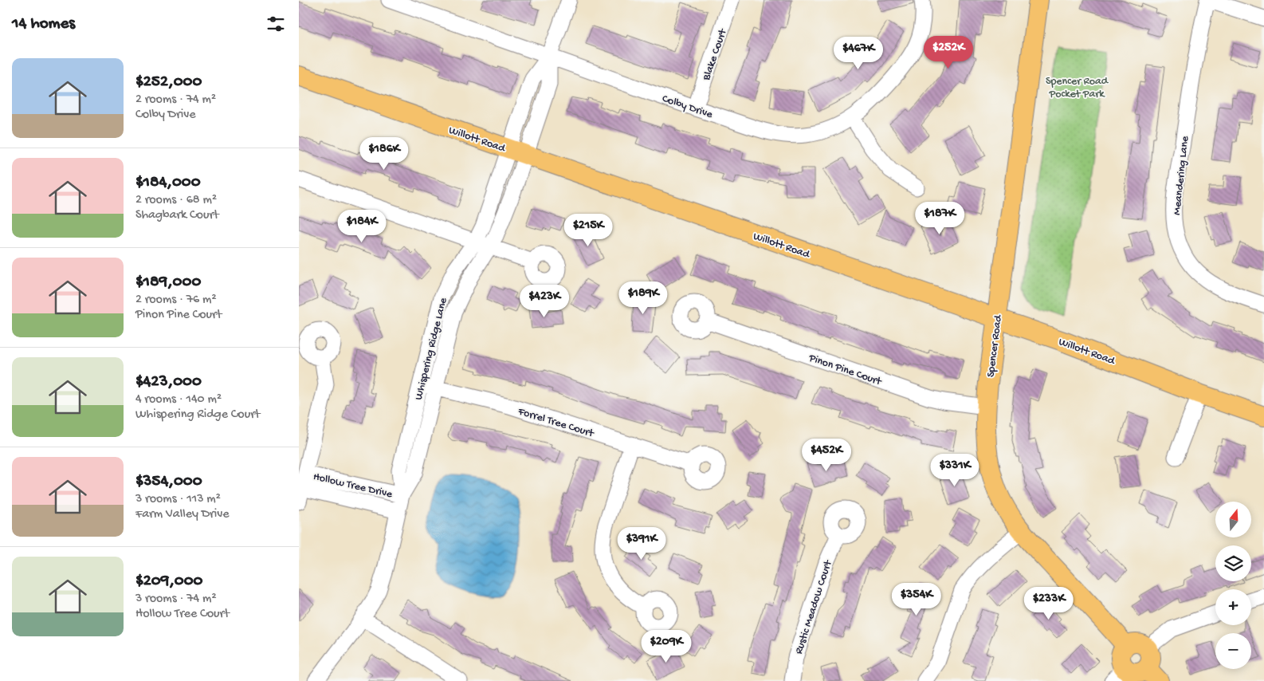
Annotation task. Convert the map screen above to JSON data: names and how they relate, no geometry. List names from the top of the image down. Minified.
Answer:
{"streets":{"main road":["Willott Road","Spencer Road"],"street":["Blake Court","Colby Drive","Meandering Lane","Whispering Ridge Lane","Pinon Pine Court","Forrel Tree Court","Hollow Tree Drive","Rustic Meadow Court"]},"crossings":[["Blake Court","Colby Drive"],["Colby Drive","Whispering Ridge Lane"],["Willott Road","Spencer Road"],["Willott Road","Whispering Ridge Lane"],["Spencer Road","Pinon Pine Court"],["Whispering Ridge Lane","Forrel Tree Court"],["Whispering Ridge Lane","Hollow Tree Drive"]],"parks":["Spencer Road Pocket Park"],"north":"top","page":{"heading":"14 homes","price":["$252K","$467K","$186K","$187K","$184K","$215K","$189K","$423K","$452K","$331K","$391K","$354K","$233K","$209K"],"list":[{"name":"$252,000","note":"2 rooms · 74 m² · Colby Drive"},{"name":"$184,000","note":"2 rooms · 68 m² · Shagbark Court"},{"name":"$189,000","note":"2 rooms · 76 m² · Pinon Pine Court"},{"name":"$423,000","note":"4 rooms · 140 m² · Whispering Ridge Court"},{"name":"$354,000","note":"3 rooms · 113 m² · Farm Valley Drive"},{"name":"$209,000","note":"3 rooms · 74 m² · Hollow Tree Court"}],"map_buttons":["+","−"]}}
